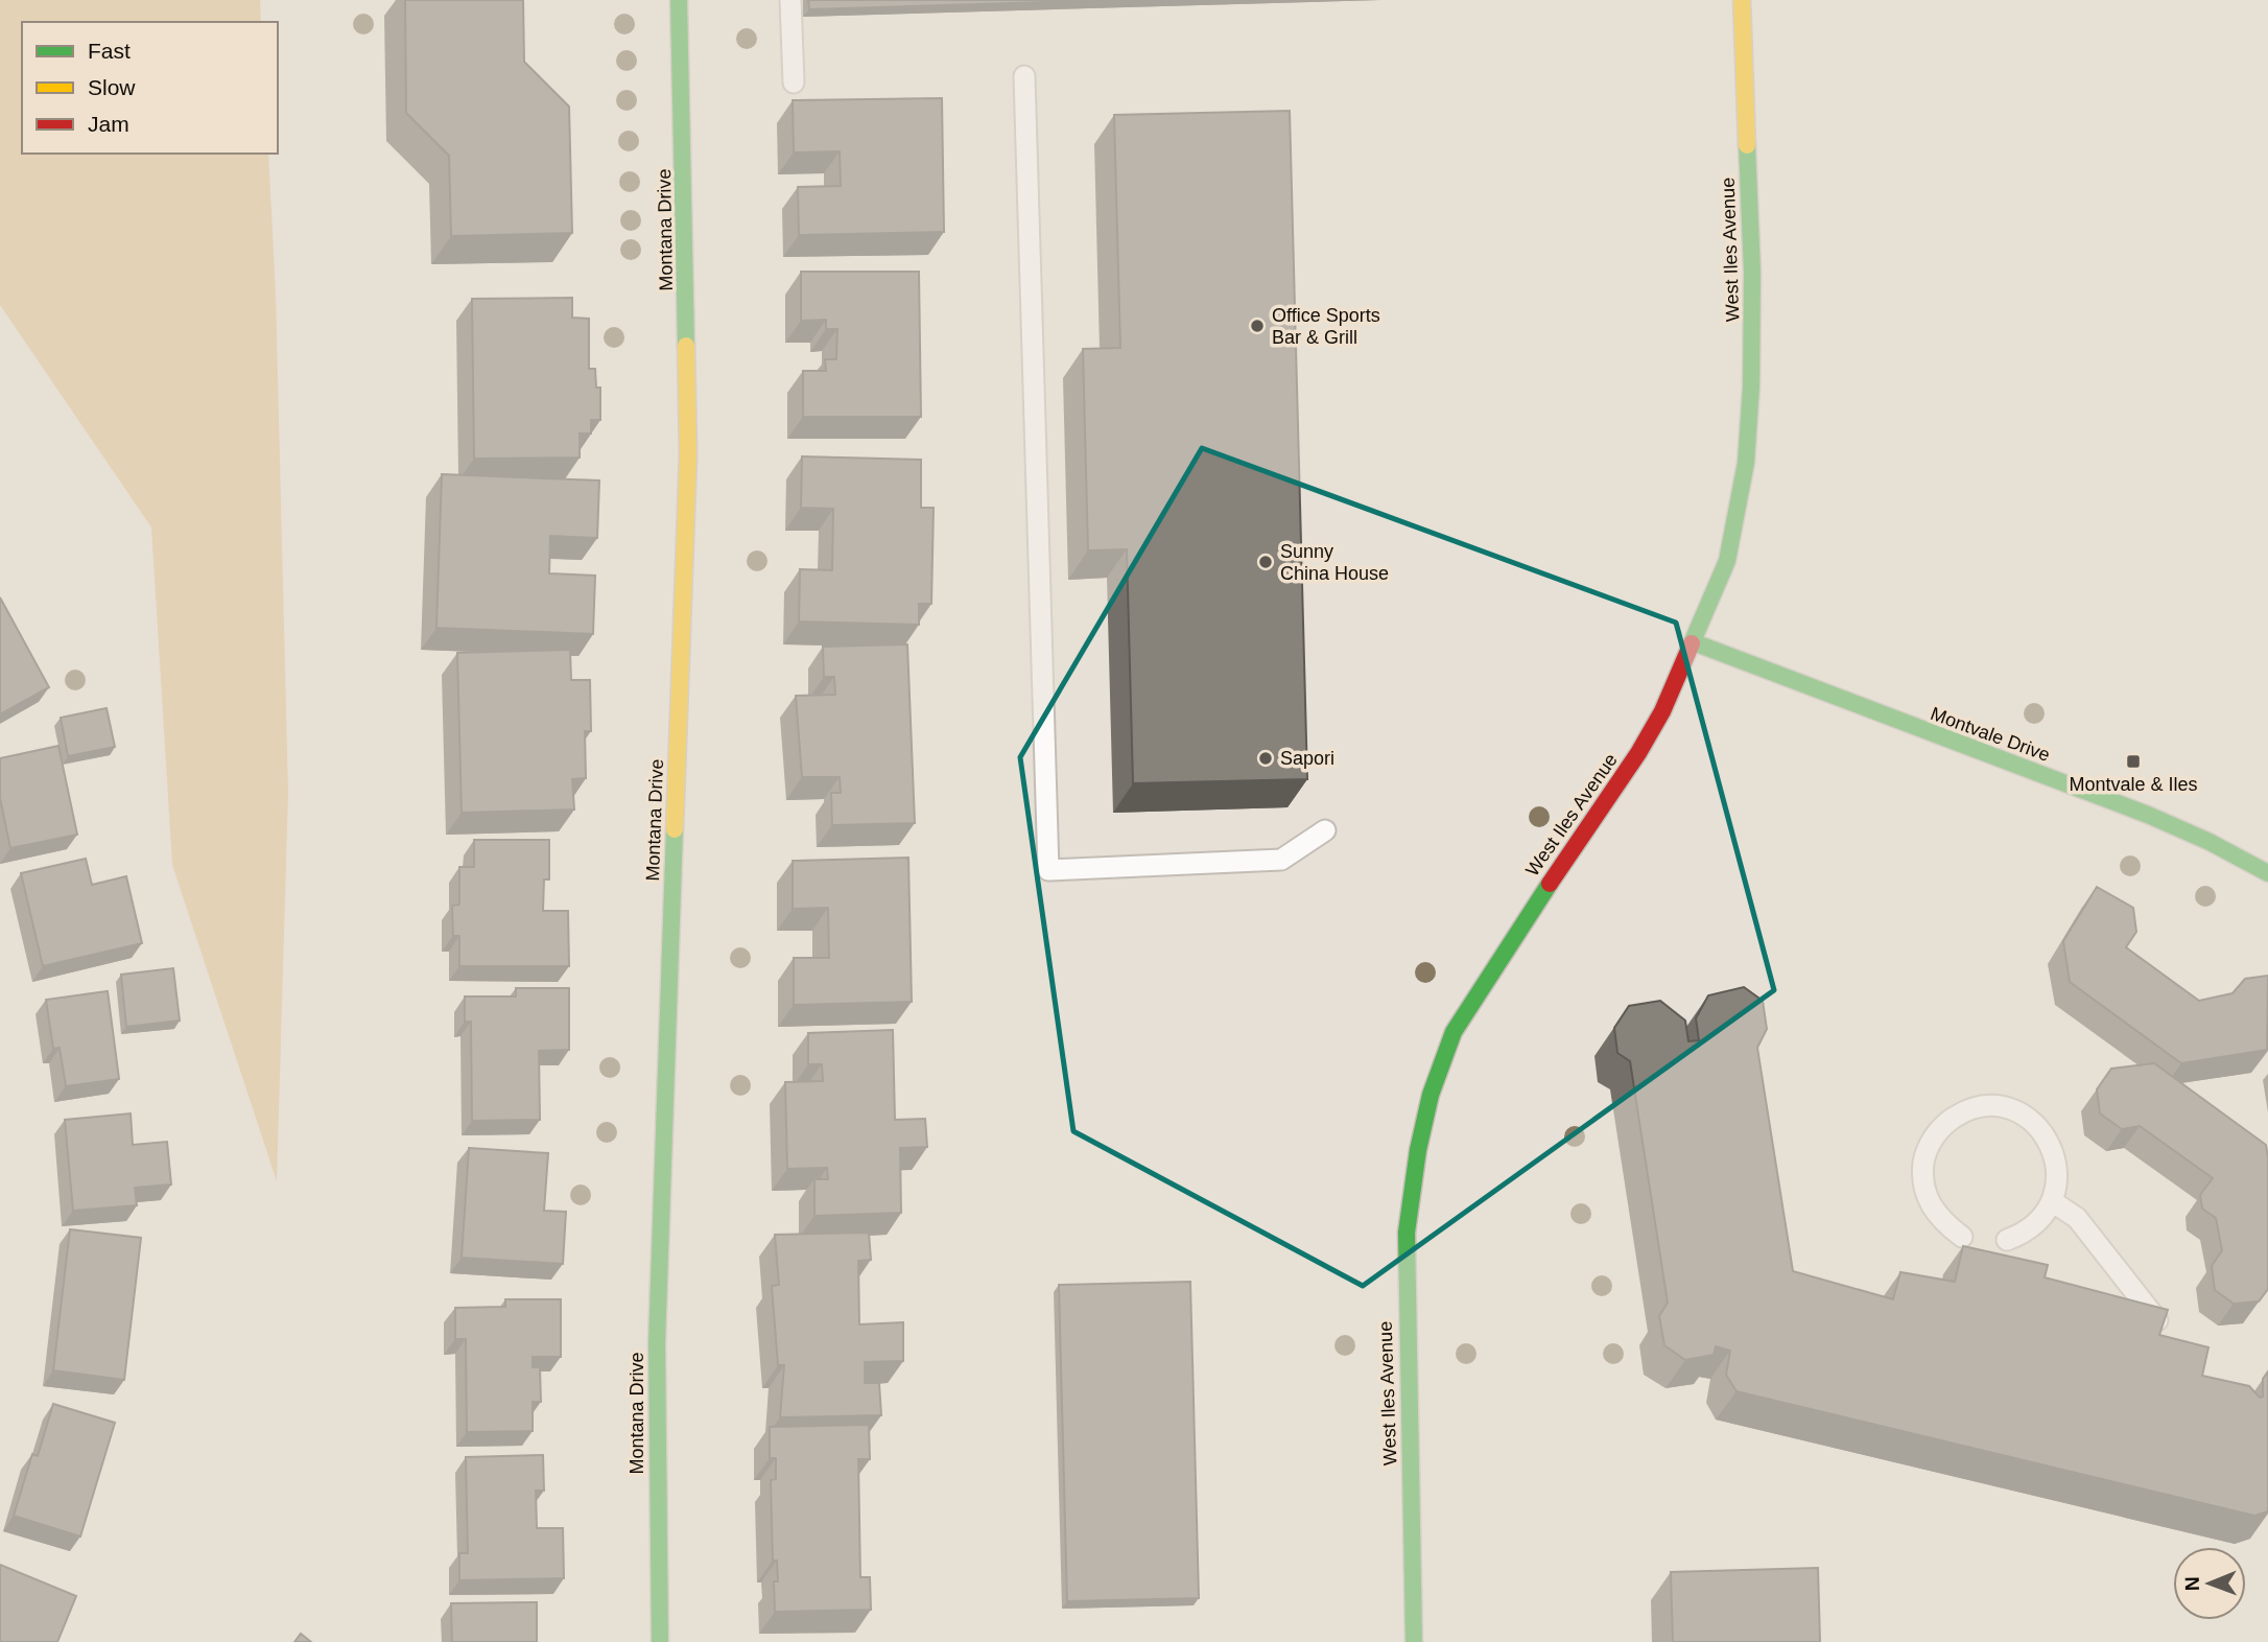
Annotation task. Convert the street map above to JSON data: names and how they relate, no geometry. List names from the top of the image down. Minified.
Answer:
{"streets":{"street":["Montana Drive","West Iles Avenue","Montvale Drive"]},"crossings":[["West Iles Avenue","Montvale Drive"]],"places":{"other":["Office Sports Bar & Grill","Sunny China House","Sapori"],"transit":["Montvale & Iles"]},"legend":["Fast","Slow","Jam"],"north":"left"}
